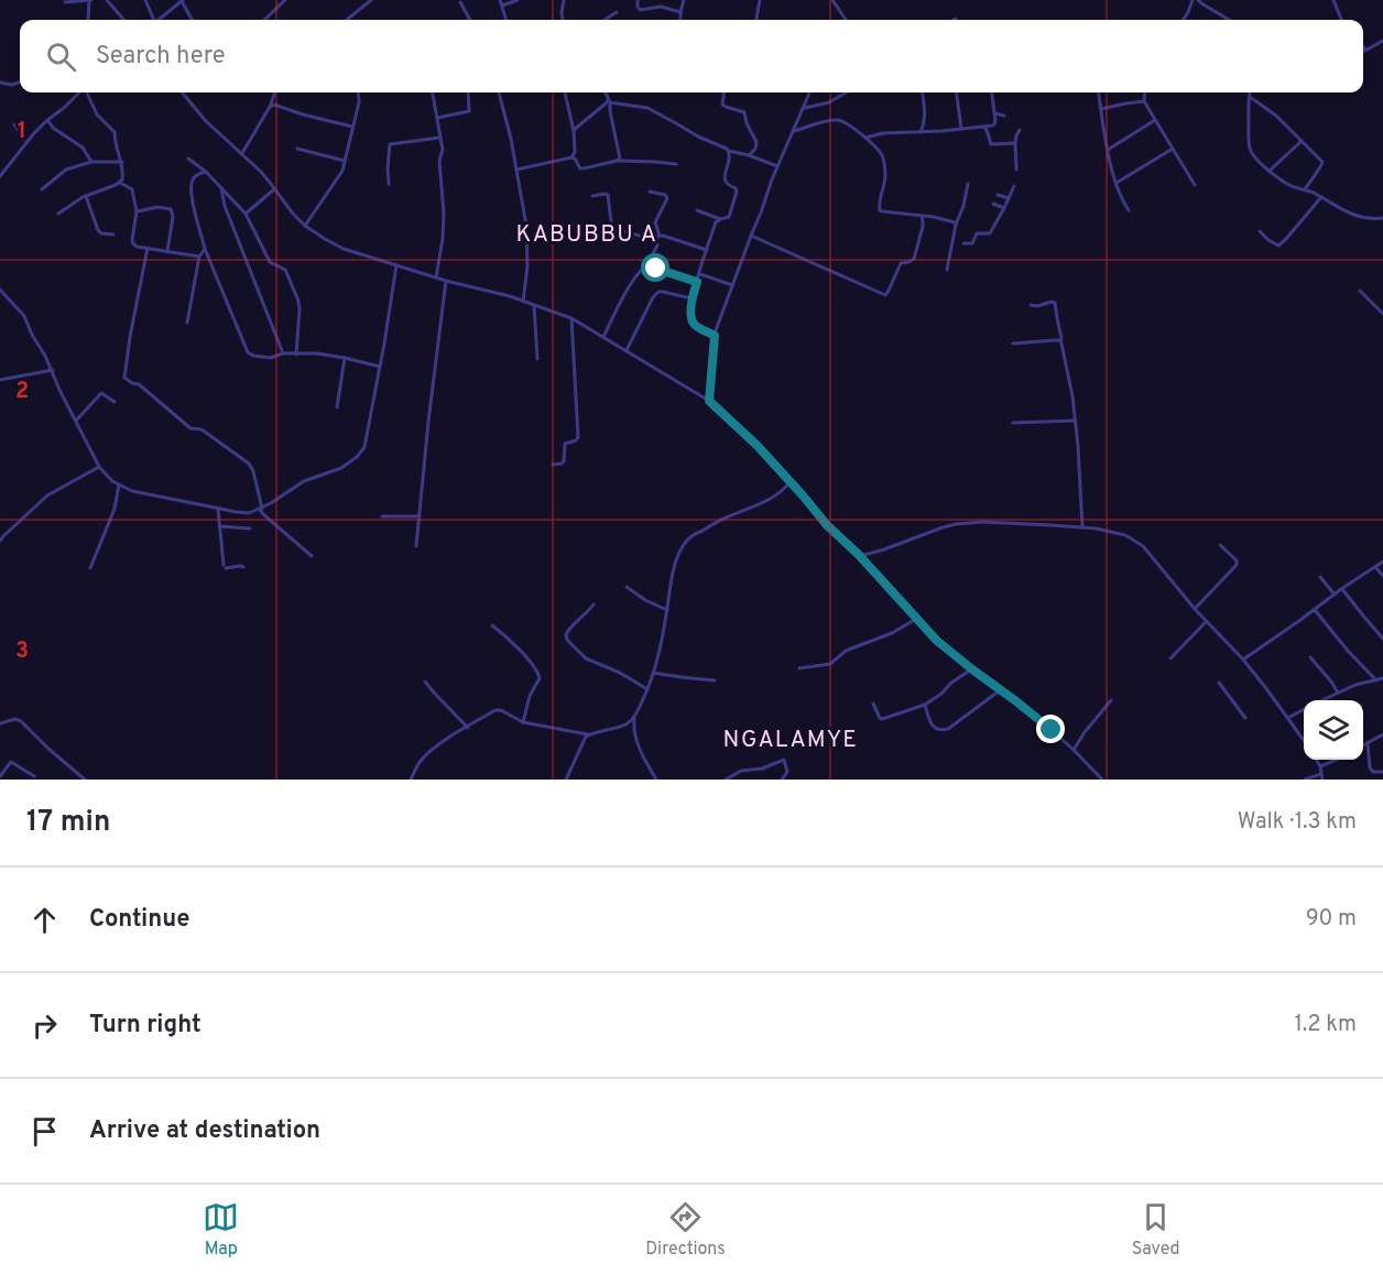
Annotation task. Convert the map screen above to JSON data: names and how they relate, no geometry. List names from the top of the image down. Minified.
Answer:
{"districts":["KABUBBU A","NGALAMYE"],"page":{"search":"Search here","heading":["17 min","Walk · 1.3 km"],"list":[["Continue","90 m"],["Turn right","1.2 km"],"Arrive at destination"],"nav":["Map","Directions","Saved"]},"grid":{"rows":["1","2","3"]}}
